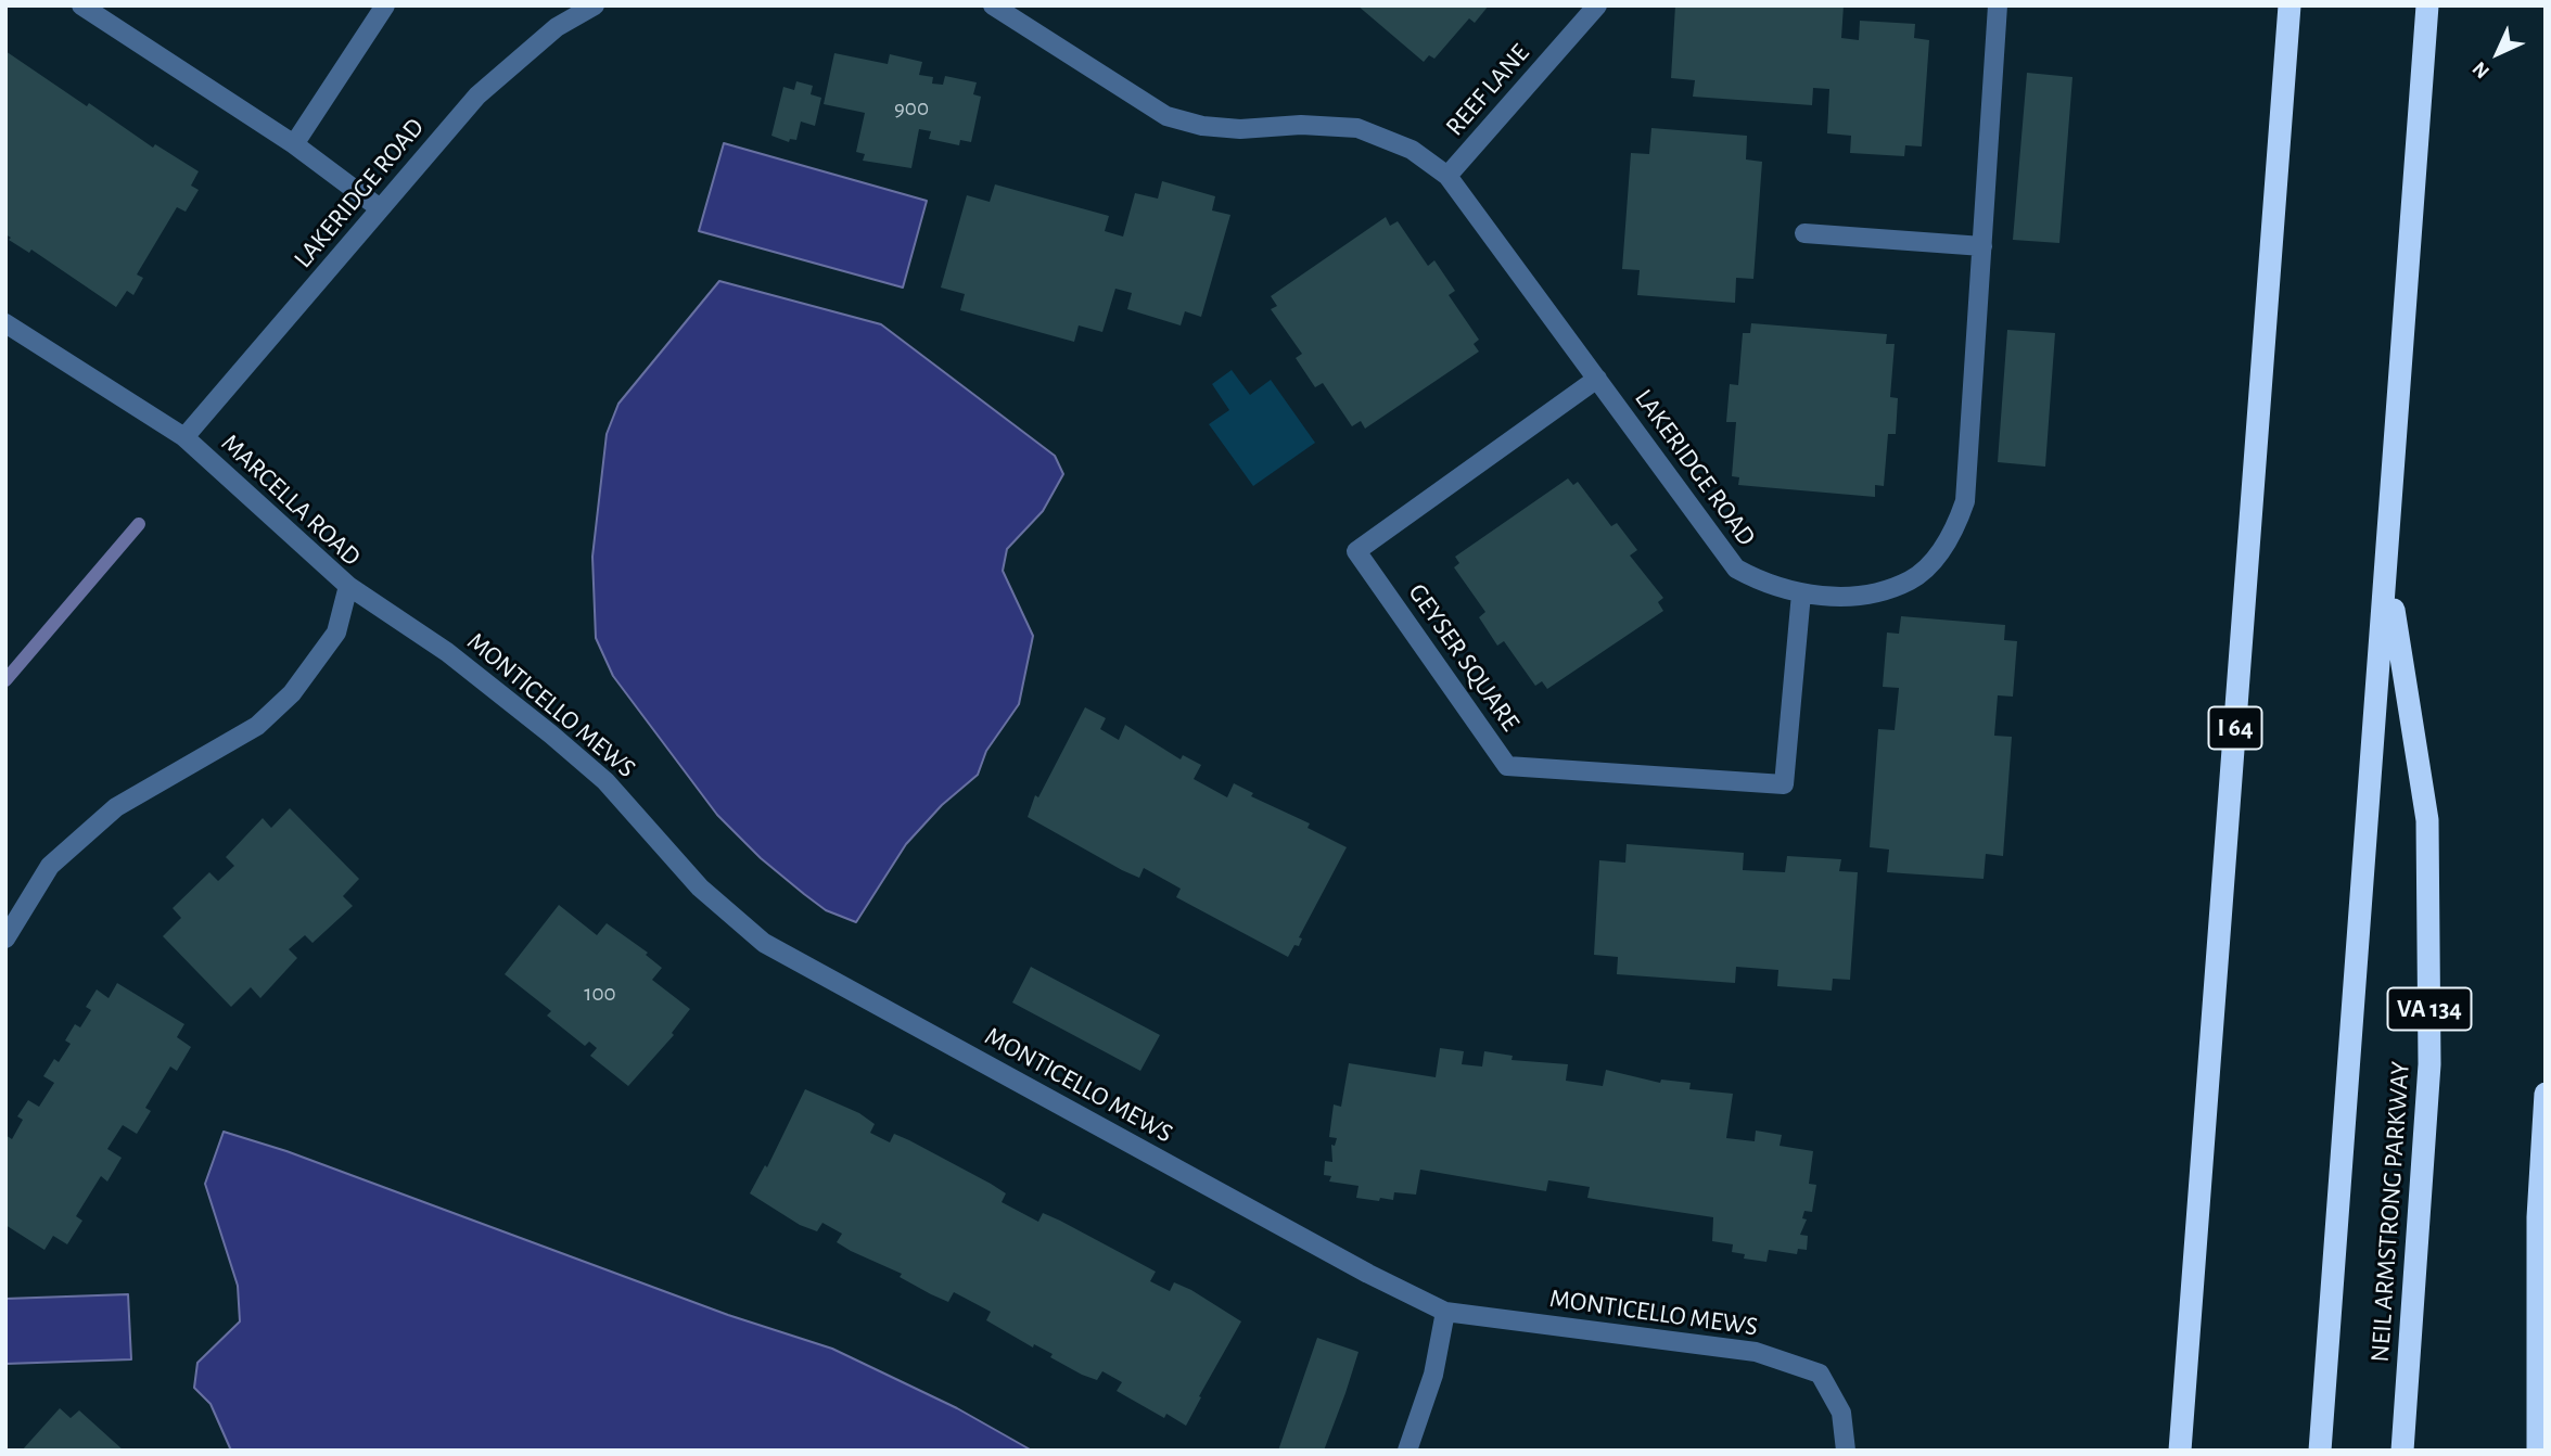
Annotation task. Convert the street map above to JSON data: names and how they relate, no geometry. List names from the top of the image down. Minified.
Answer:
{"streets":{"highway":["I 64","VA 134","NEIL ARMSTRONG PARKWAY"],"street":["REEF LANE","LAKERIDGE ROAD","MARCELLA ROAD","GEYSER SQUARE","MONTICELLO MEWS"]},"crossings":[["REEF LANE","LAKERIDGE ROAD"],["LAKERIDGE ROAD","MARCELLA ROAD"],["LAKERIDGE ROAD","GEYSER SQUARE"],["MARCELLA ROAD","MONTICELLO MEWS"]],"house_numbers":["900","100"],"north":"bottom left"}
